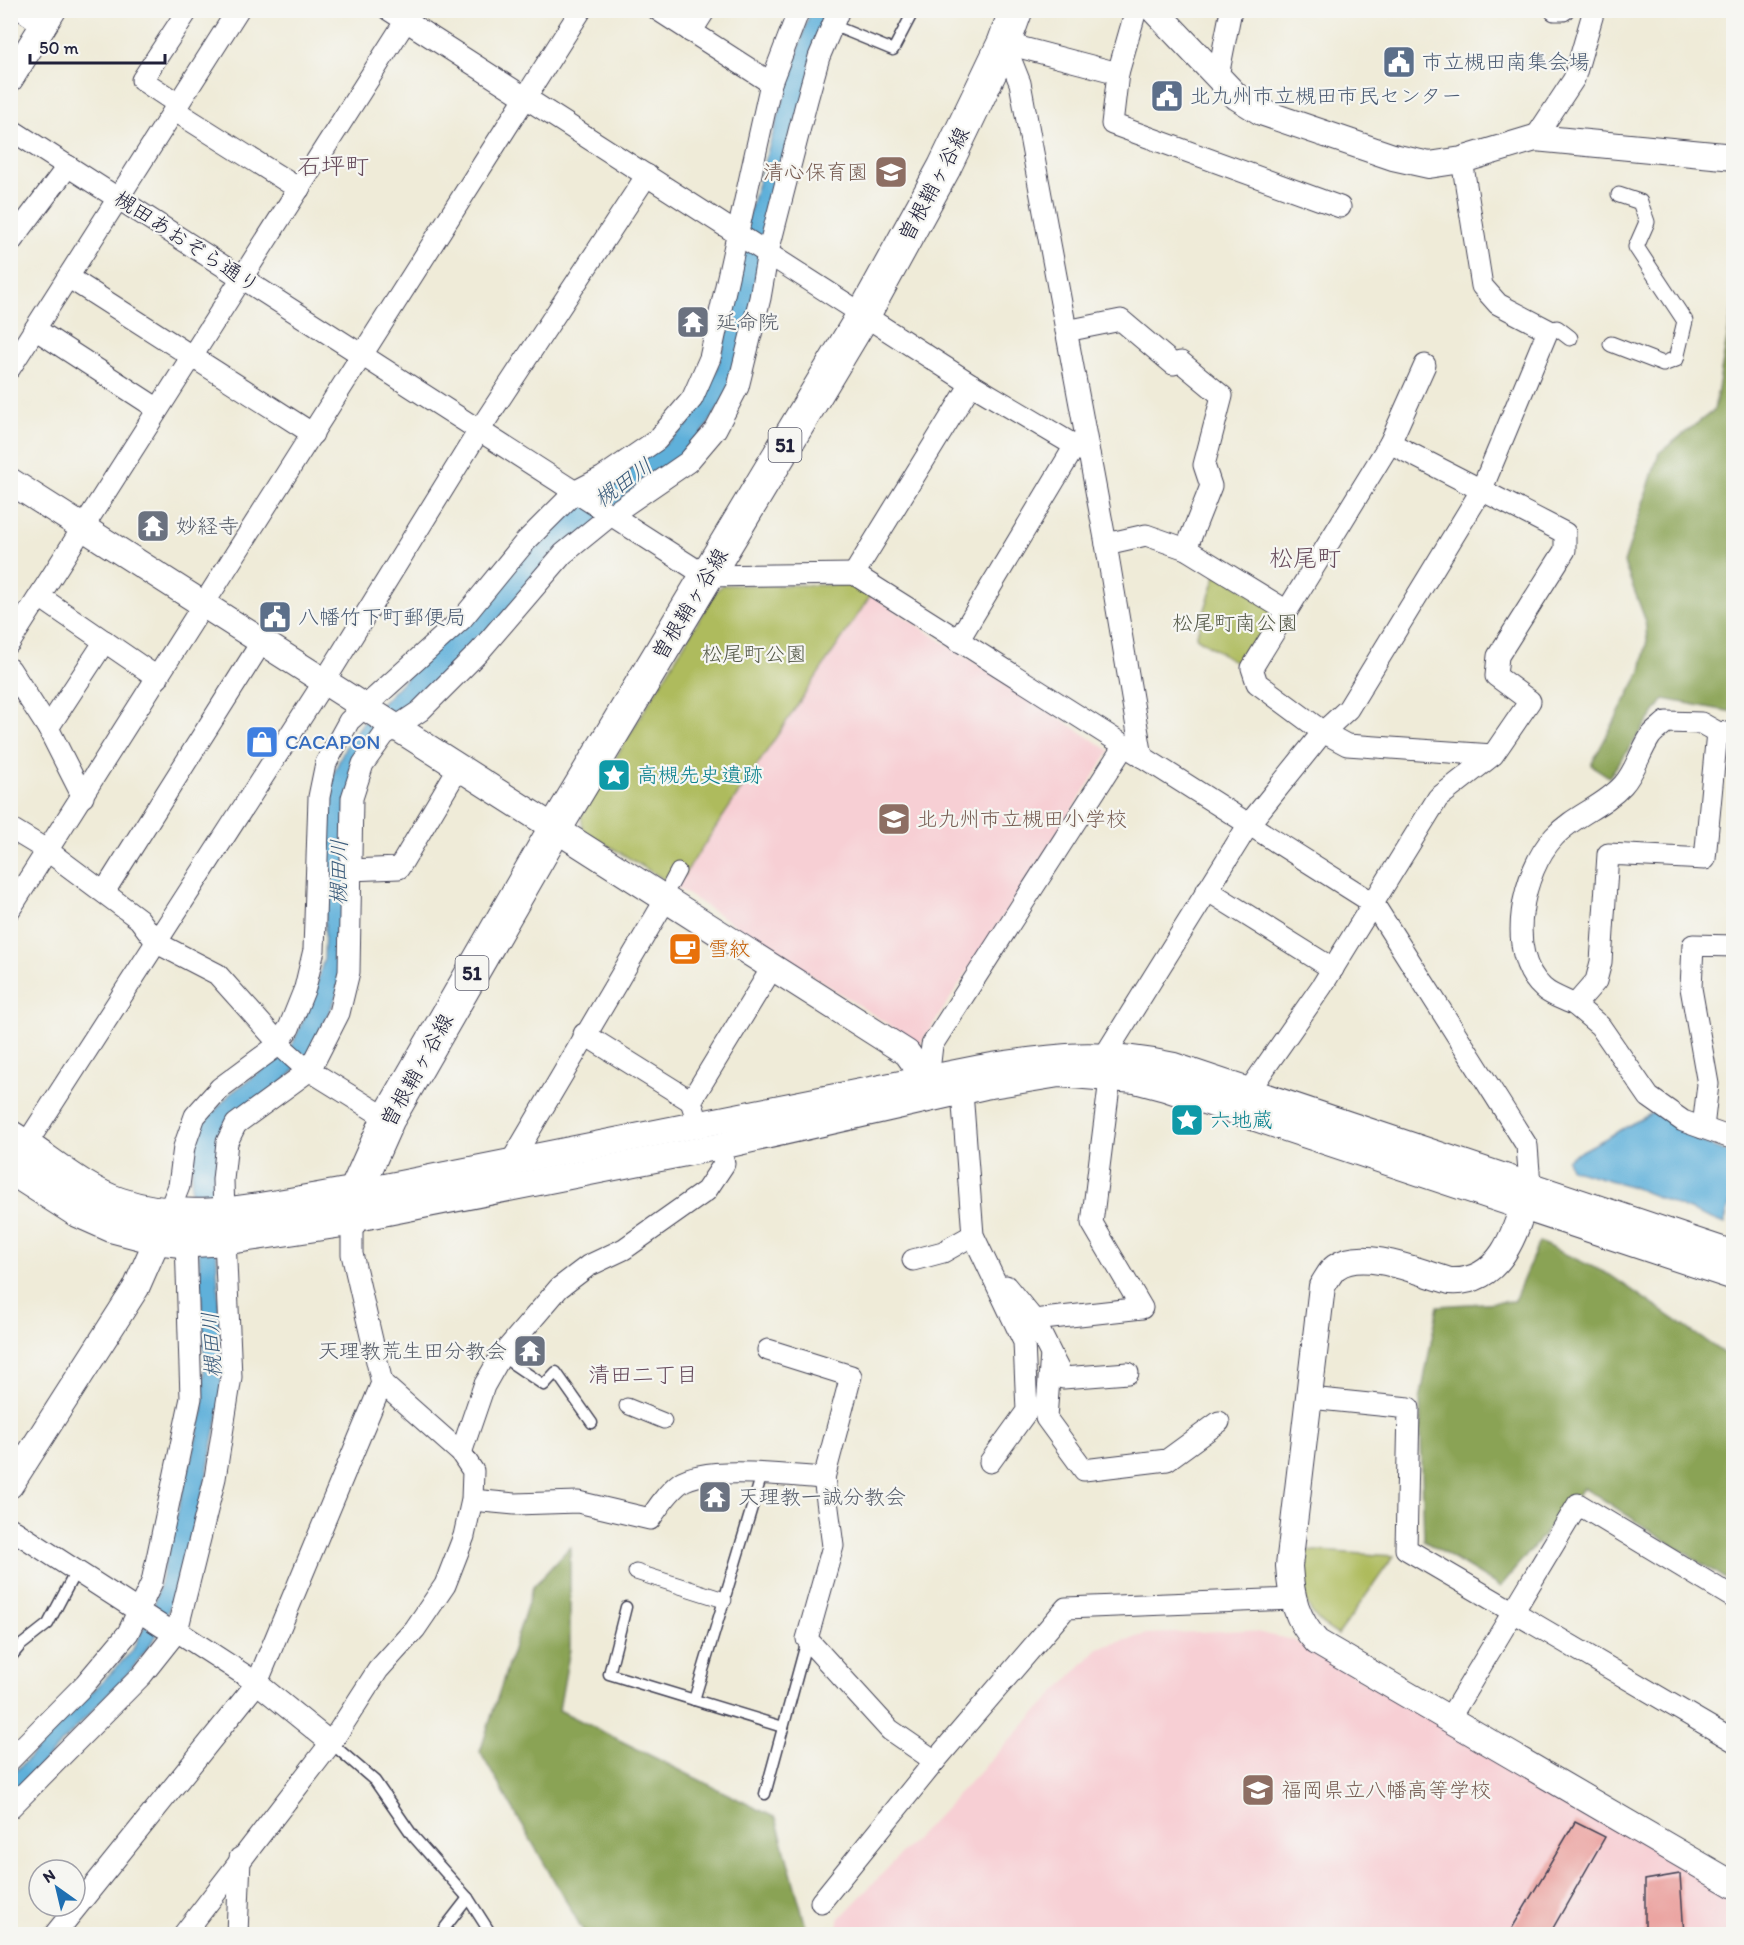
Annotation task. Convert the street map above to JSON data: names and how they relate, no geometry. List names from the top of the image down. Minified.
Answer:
{"streets":{"main road":["曽根鞘ヶ谷線","51"],"street":["槻田あおぞら通り"]},"districts":["石坪町","松尾町","清田二丁目"],"water":["槻田川"],"parks":["松尾町南公園","松尾町公園"],"places":{"public building":["市立槻田南集会場","北九州市立槻田市民センター","八幡竹下町郵便局"],"school or university":["清心保育園","北九州市立槻田小学校","福岡県立八幡高等学校"],"temple":["延命院","妙経寺","天理教荒生田分教会","天理教一誠分教会"],"shop":["CACAPON"],"place":["高槻先史遺跡","六地蔵"],"cafe":["雪紋"]},"scale_bar":"50 m","north":"top left"}
